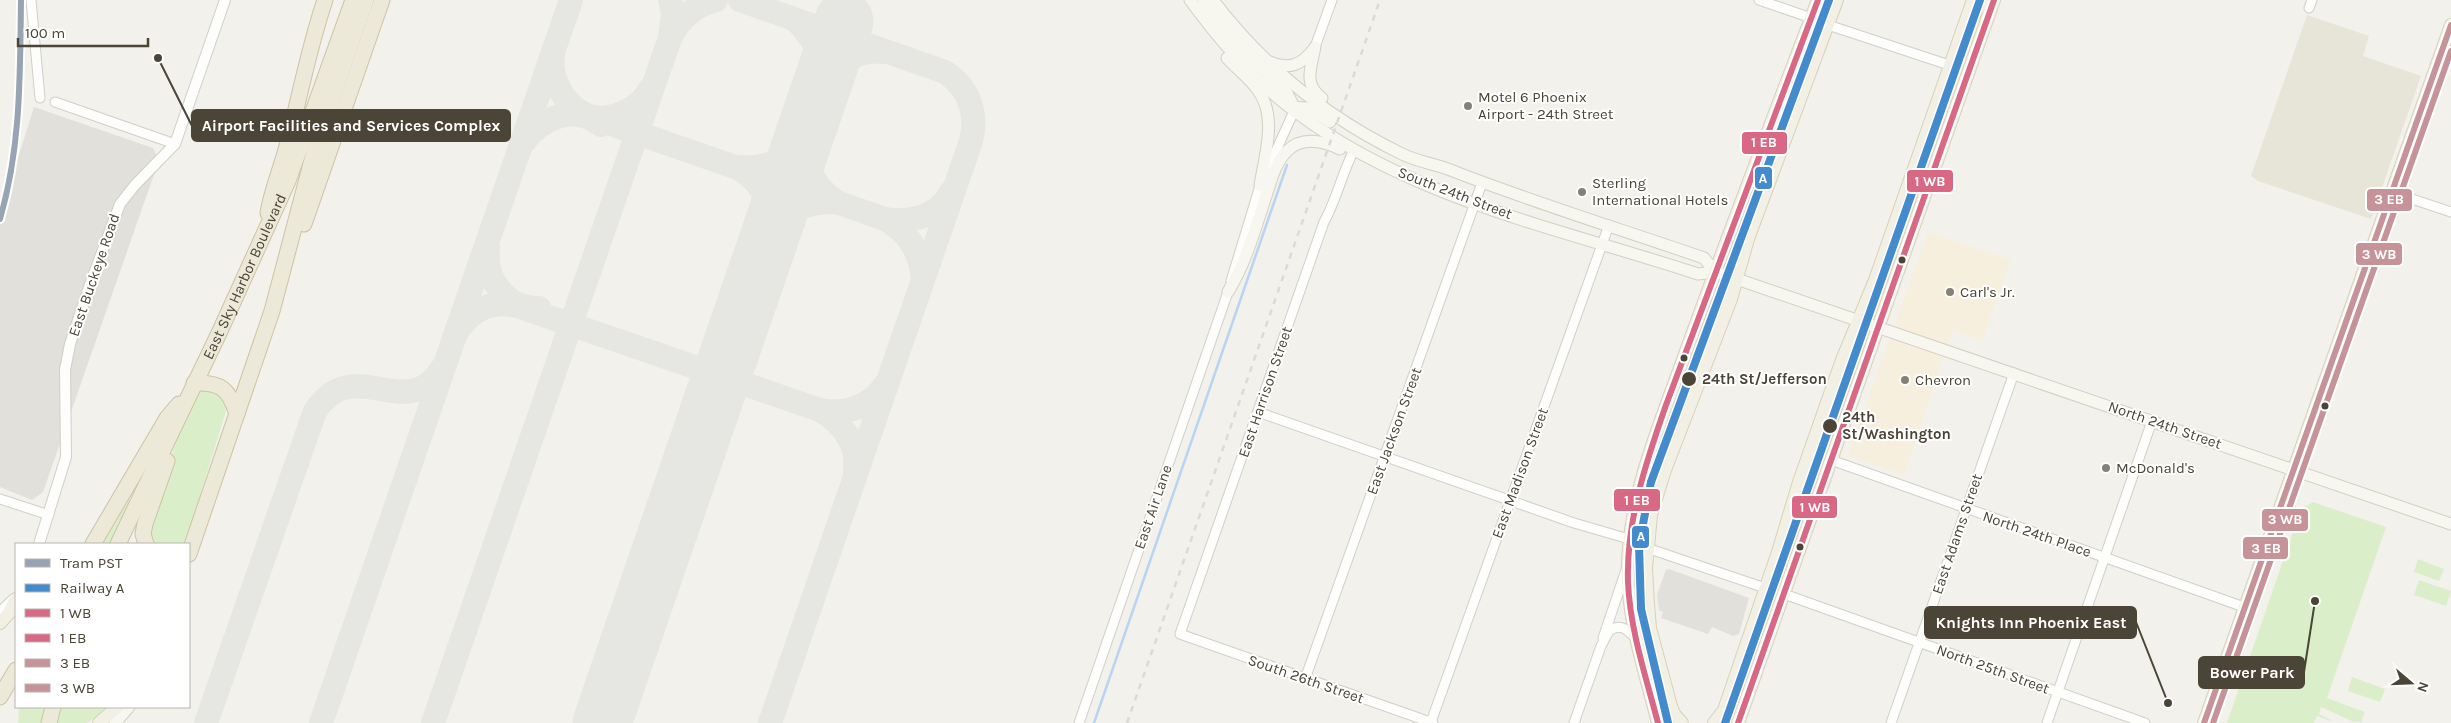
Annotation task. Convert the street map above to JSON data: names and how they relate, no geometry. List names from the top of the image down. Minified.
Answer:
{"streets":{"highway":["East Sky Harbor Boulevard"],"main road":["South 24th Street","North 24th Street"],"street":["East Buckeye Road","East Harrison Street","East Jackson Street","East Madison Street","East Air Lane","East Adams Street","North 24th Place","North 25th Street","South 26th Street"]},"crossings":[["South 24th Street","East Harrison Street"],["South 24th Street","North 24th Street"],["South 24th Street","East Jackson Street"],["South 24th Street","East Madison Street"],["East Harrison Street","South 26th Street"],["North 24th Street","East Adams Street"],["East Jackson Street","South 26th Street"],["East Madison Street","South 26th Street"],["East Adams Street","North 24th Place"],["East Adams Street","North 25th Street"]],"places":["Airport Facilities and Services Complex","Motel 6 Phoenix Airport - 24th Street","Sterling International Hotels","Carl's Jr.","24th St/Jefferson","Chevron","24th St/Washington","McDonald's","Bower Park","Knights Inn Phoenix East"],"lines":["tram line PST","rail line A"],"legend":["Tram PST","Railway A","1 WB","1 EB","3 EB","3 WB"],"scale_bar":"100 m","north":"right"}
